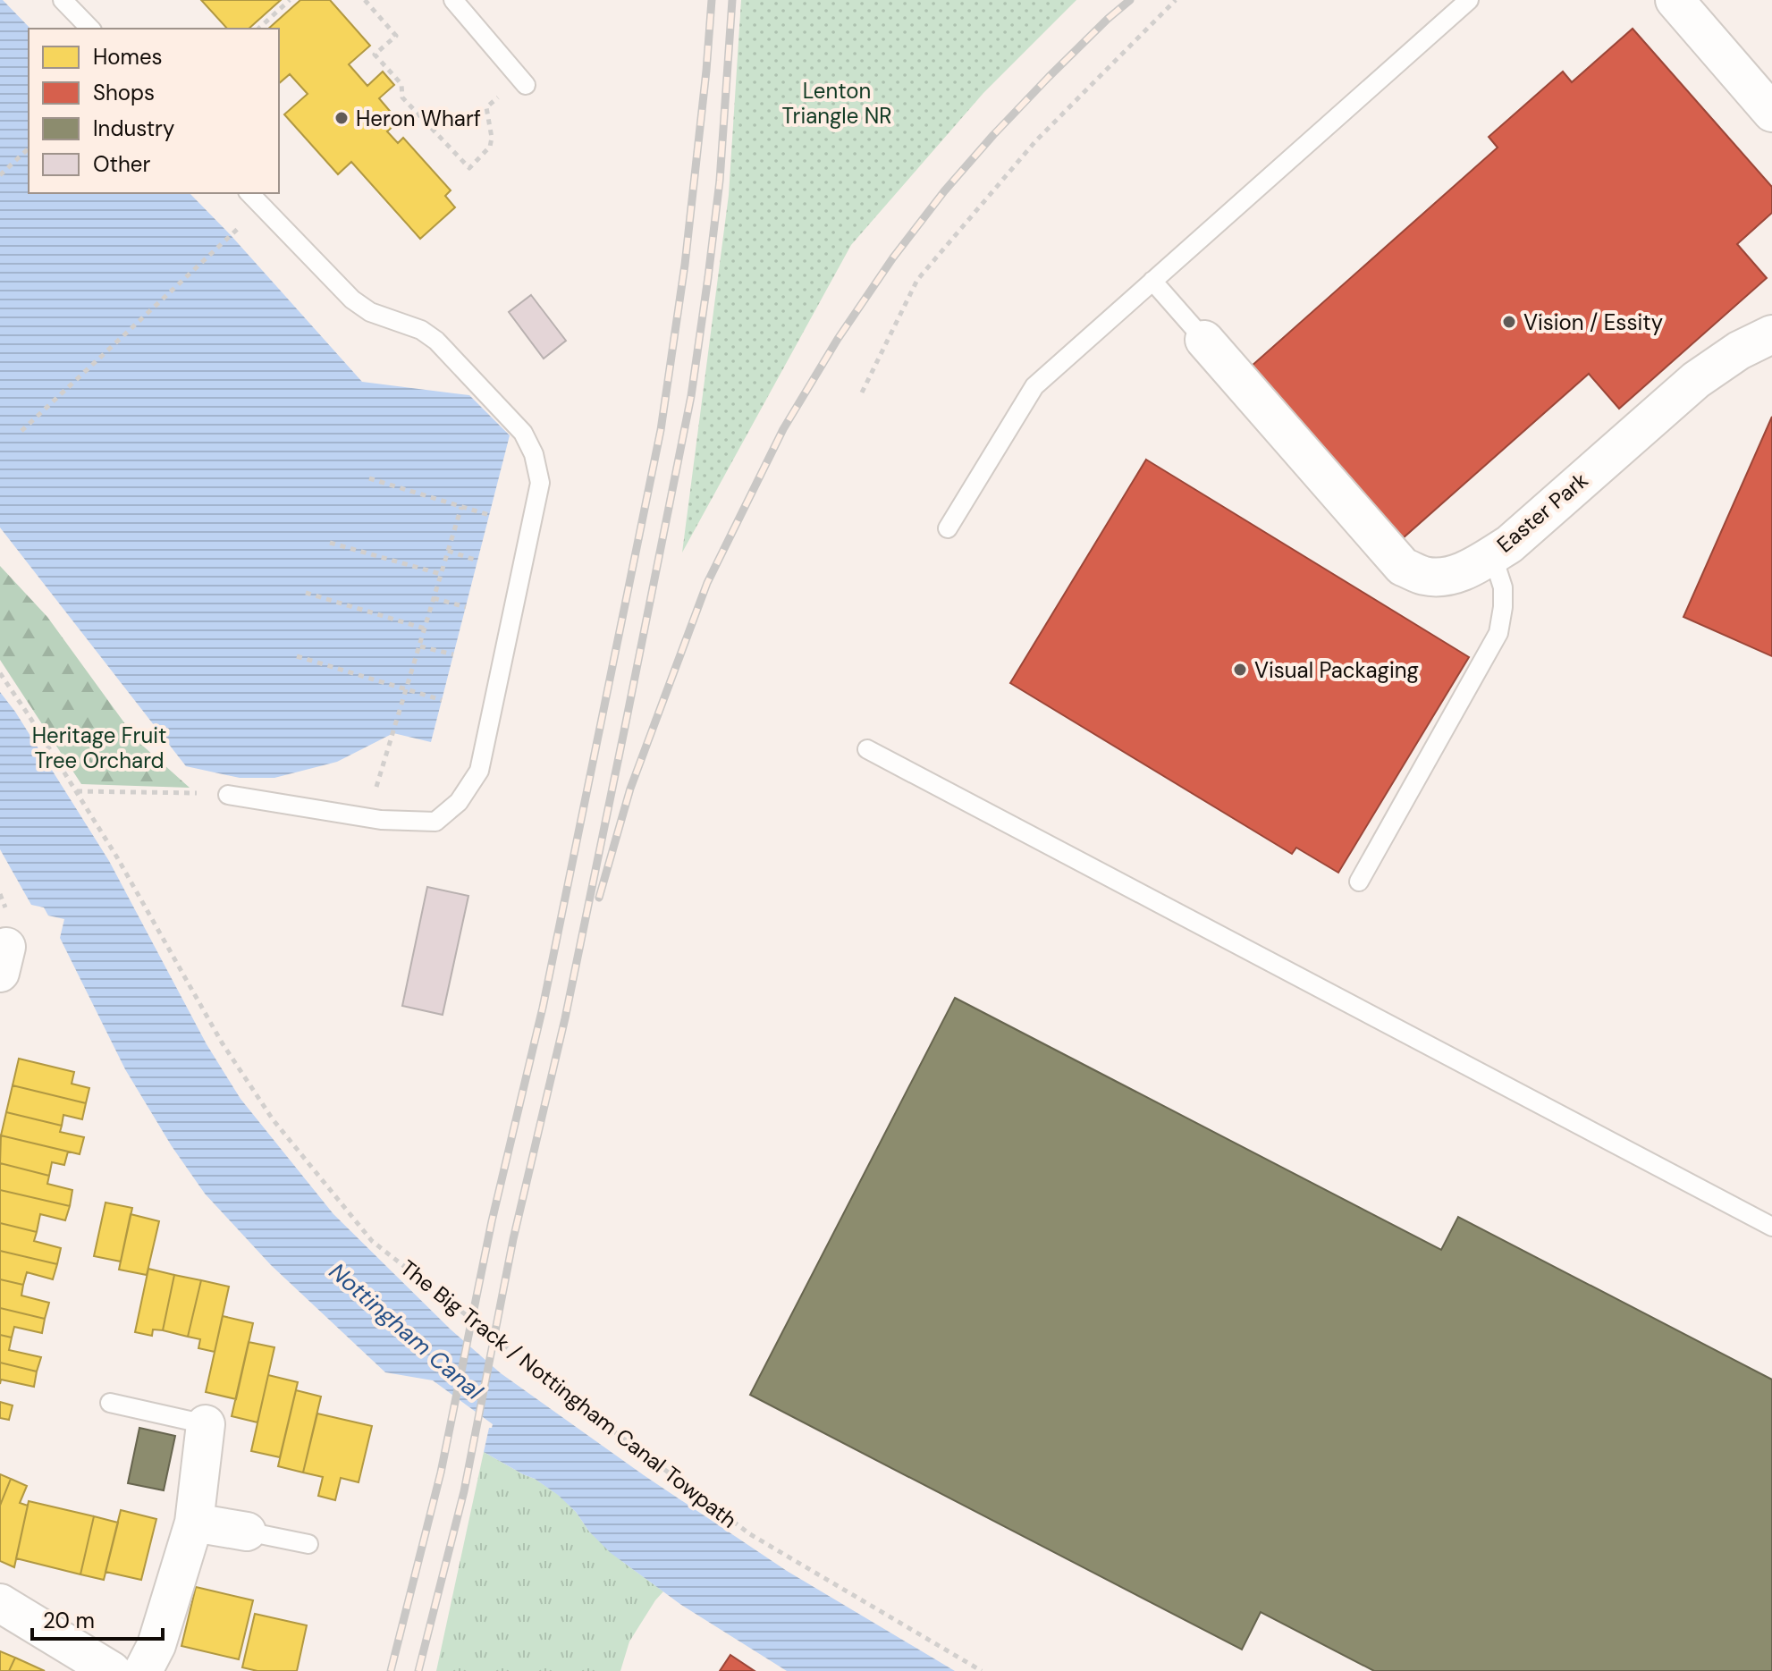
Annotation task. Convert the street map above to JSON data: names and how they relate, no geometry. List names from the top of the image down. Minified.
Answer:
{"streets":{"street":["Easter Park"],"path":["The Big Track / Nottingham Canal Towpath"]},"water":["Nottingham Canal"],"parks":["Lenton Triangle NR","Heritage Fruit Tree Orchard"],"places":["Heron Wharf","Vision / Essity","Visual Packaging"],"legend":["Homes","Shops","Industry","Other"],"scale_bar":"20 m"}
